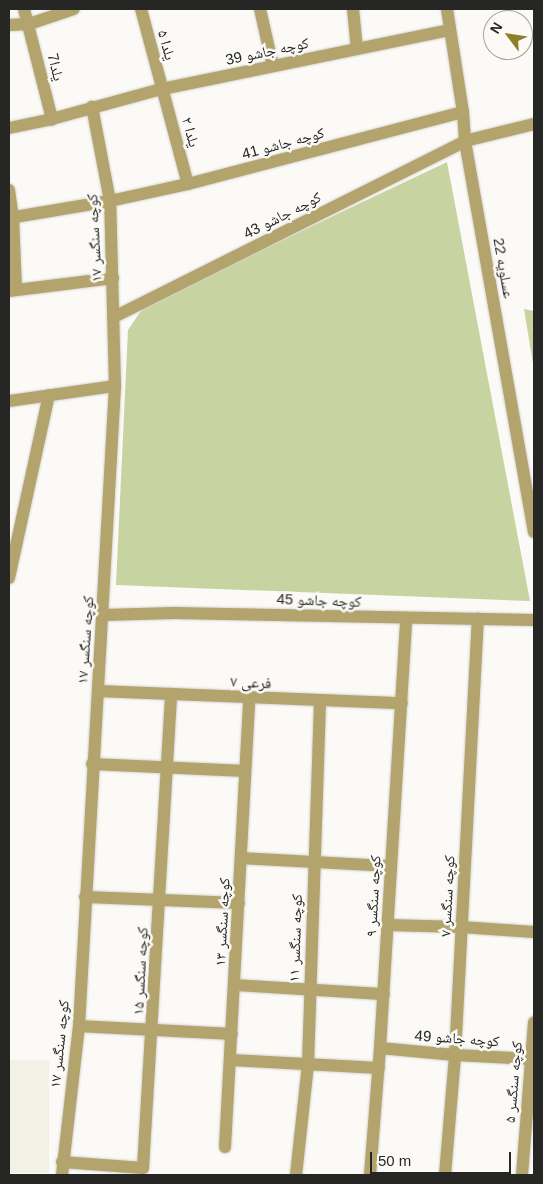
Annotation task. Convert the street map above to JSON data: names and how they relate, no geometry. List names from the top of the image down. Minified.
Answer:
{"streets":{"street":["یلدا ۵","کوچه جاشو 39","یلدا7","یلدا ۲","کوچه جاشو 41","کوچه جاشو 43","کوچه سنگسر ۱۷","عسلویه 22","کوچه جاشو 45","فرعی ۷","کوچه سنگسر ۹","کوچه سنگسر ۷","کوچه سنگسر ۱۳","کوچه سنگسر ۱۱","کوچه سنگسر ۱۵","کوچه جاشو 49","کوچه سنگسر ۵"]},"crossings":[["یلدا ۵","کوچه جاشو 39"],["یلدا ۵","یلدا ۲"],["کوچه جاشو 39","یلدا7"],["کوچه جاشو 39","یلدا ۲"],["کوچه جاشو 39","کوچه سنگسر ۱۷"],["کوچه جاشو 39","عسلویه 22"],["یلدا ۲","کوچه جاشو 41"],["کوچه جاشو 41","کوچه سنگسر ۱۷"],["کوچه جاشو 41","عسلویه 22"],["کوچه جاشو 43","کوچه سنگسر ۱۷"],["کوچه جاشو 43","عسلویه 22"],["کوچه سنگسر ۱۷","کوچه جاشو 45"],["کوچه سنگسر ۱۷","فرعی ۷"],["کوچه سنگسر ۱۷","کوچه سنگسر ۱۵"],["کوچه جاشو 45","کوچه سنگسر ۹"],["کوچه جاشو 45","کوچه سنگسر ۷"],["فرعی ۷","کوچه سنگسر ۹"],["فرعی ۷","کوچه سنگسر ۱۳"],["فرعی ۷","کوچه سنگسر ۱۱"],["فرعی ۷","کوچه سنگسر ۱۵"],["کوچه سنگسر ۹","کوچه جاشو 49"],["کوچه سنگسر ۷","کوچه جاشو 49"],["کوچه جاشو 49","کوچه سنگسر ۵"]],"scale_bar":"50 m","north":"top left"}
